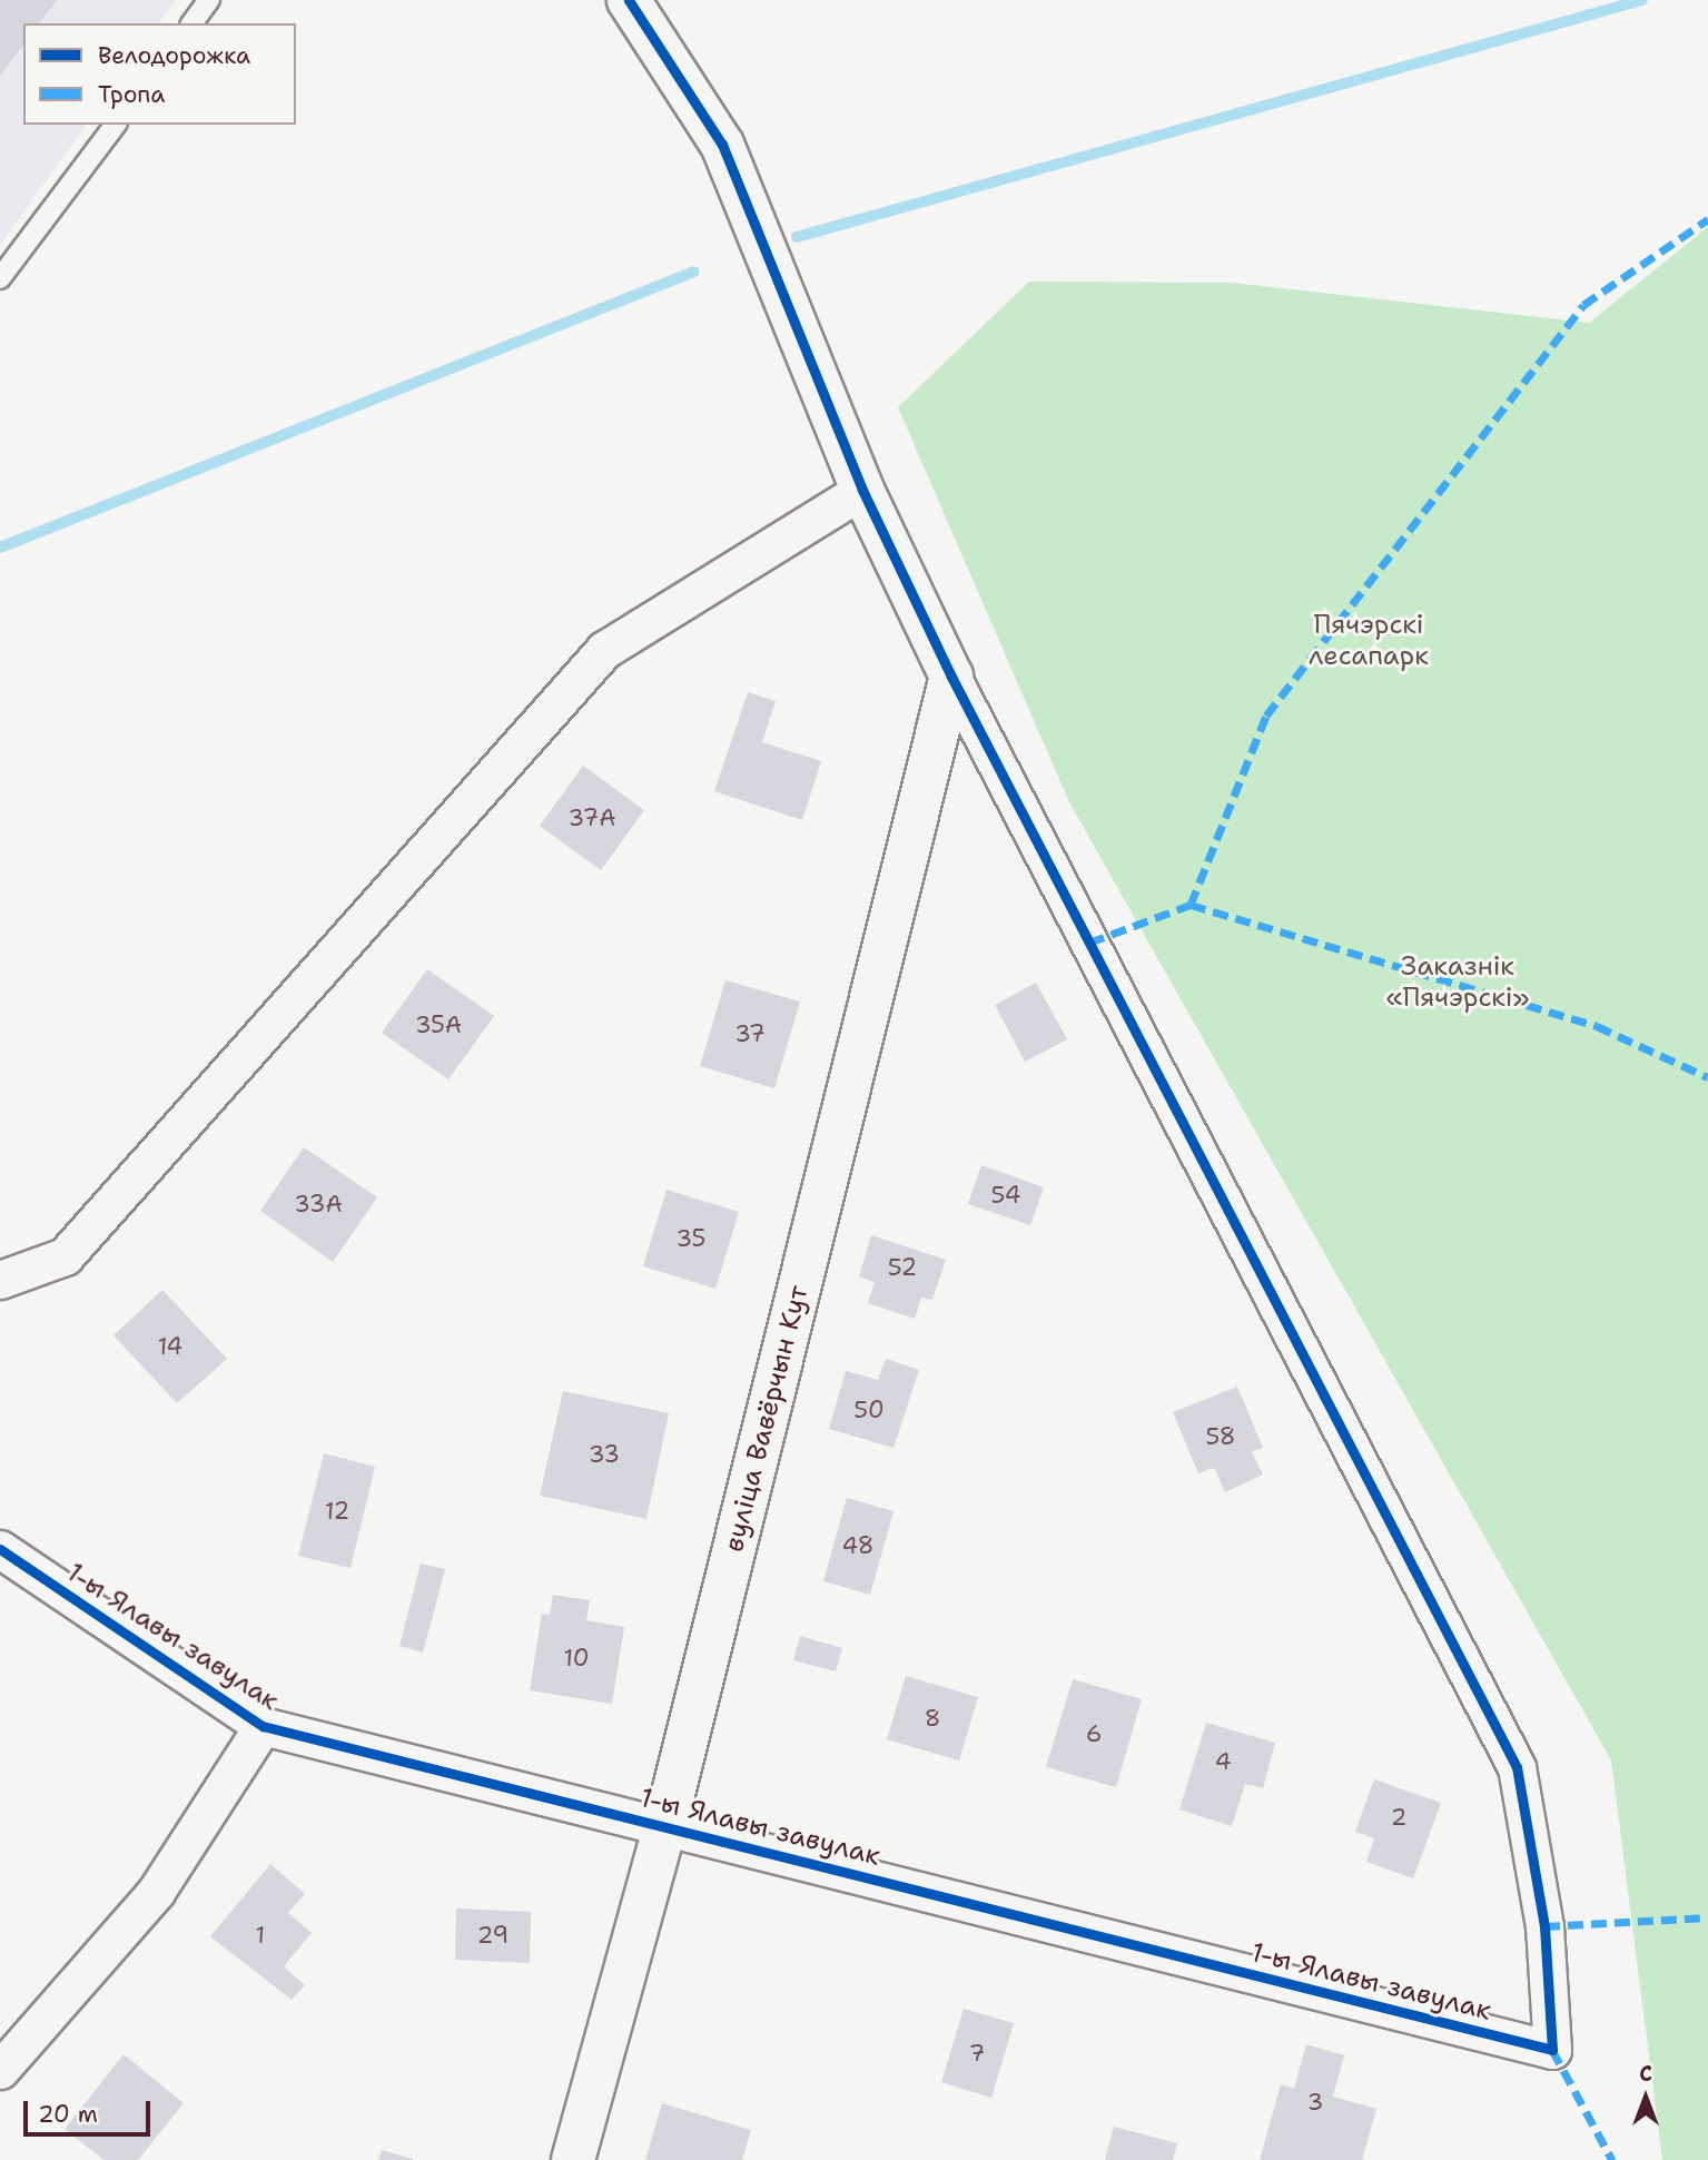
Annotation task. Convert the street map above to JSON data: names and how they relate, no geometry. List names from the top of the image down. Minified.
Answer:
{"streets":{"street":["вуліца Вавёрчын Кут","1-ы Ялавы завулак"]},"crossings":[["вуліца Вавёрчын Кут","1-ы Ялавы завулак"]],"parks":["Пячэрскі лесапарк","Заказнік «Пячэрскі»"],"house_numbers":["37А","35А","37","54","33А","35","52","14","50","58","33","12","48","10","8","6","4","2","1","29","7","3"],"legend":["Велодорожка","Тропа"],"scale_bar":"20 m","north":"top"}
